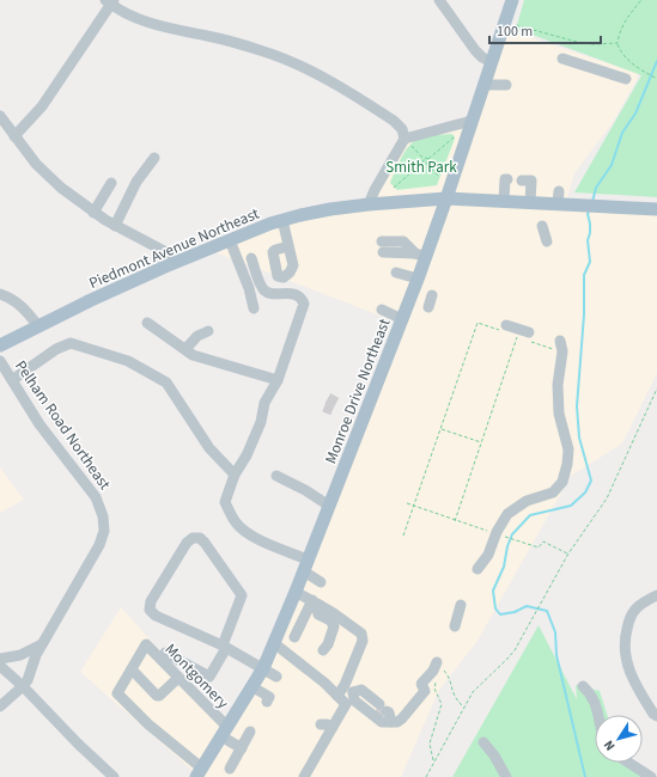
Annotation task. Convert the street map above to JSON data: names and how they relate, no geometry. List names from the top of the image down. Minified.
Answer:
{"streets":{"main road":["Piedmont Avenue Northeast","Monroe Drive Northeast"],"street":["Pelham Road Northeast","Montgomery"]},"crossings":[["Piedmont Avenue Northeast","Monroe Drive Northeast"],["Monroe Drive Northeast","Montgomery"]],"parks":["Smith Park"],"scale_bar":"100 m","north":"bottom left"}
